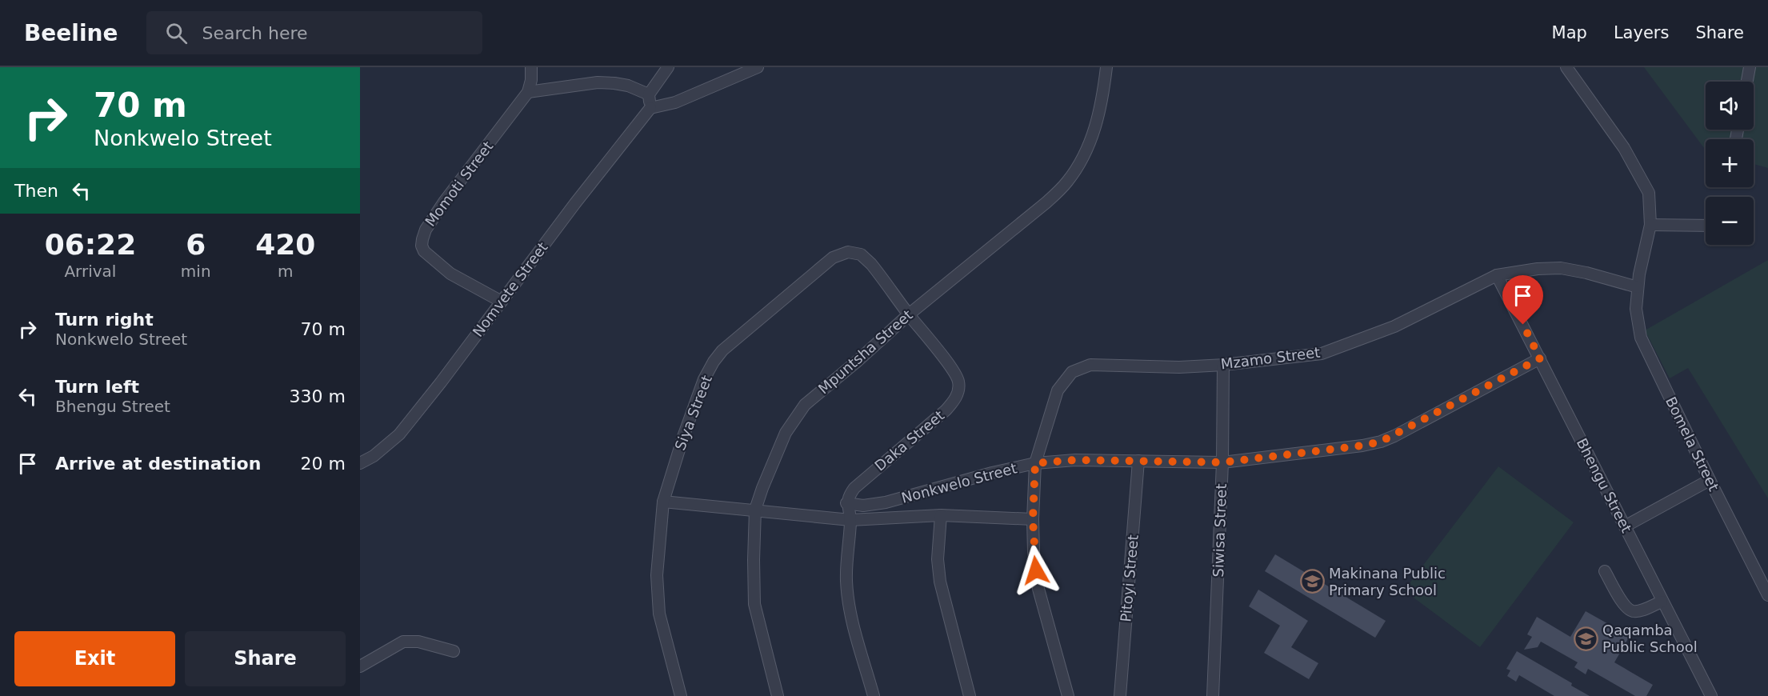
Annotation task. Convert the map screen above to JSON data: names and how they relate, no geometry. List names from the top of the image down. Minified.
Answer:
{"streets":{"street":["Momoti Street","Nomvete Street","Mpuntsha Street","Mzamo Street","Siya Street","Daka Street","Bomela Street","Nonkwelo Street","Bhengu Street","Siwisa Street","Pitoyi Street"]},"crossings":[["Momoti Street","Nomvete Street"],["Mpuntsha Street","Siya Street"],["Mpuntsha Street","Daka Street"],["Mzamo Street","Bomela Street"],["Mzamo Street","Nonkwelo Street"],["Mzamo Street","Bhengu Street"],["Mzamo Street","Siwisa Street"],["Siya Street","Daka Street"],["Daka Street","Nonkwelo Street"],["Nonkwelo Street","Bhengu Street"],["Nonkwelo Street","Siwisa Street"],["Nonkwelo Street","Pitoyi Street"]],"places":{"school or university":["Makinana Public Primary School","Qaqamba Public School"]},"page":{"header":"Beeline","search":"Search here","nav":["Map","Layers","Share"],"turn":["70 m","Nonkwelo Street"],"map_buttons":["+","−"],"then":"Then","eta":["06:22","Arrival","6","min","420","m"],"list":[{"name":"Turn right","note":"Nonkwelo Street","value":"70 m"},{"name":"Turn left","note":"Bhengu Street","value":"330 m"},{"name":"Arrive at destination","value":"20 m"}],"buttons":["Exit","Share"]}}
